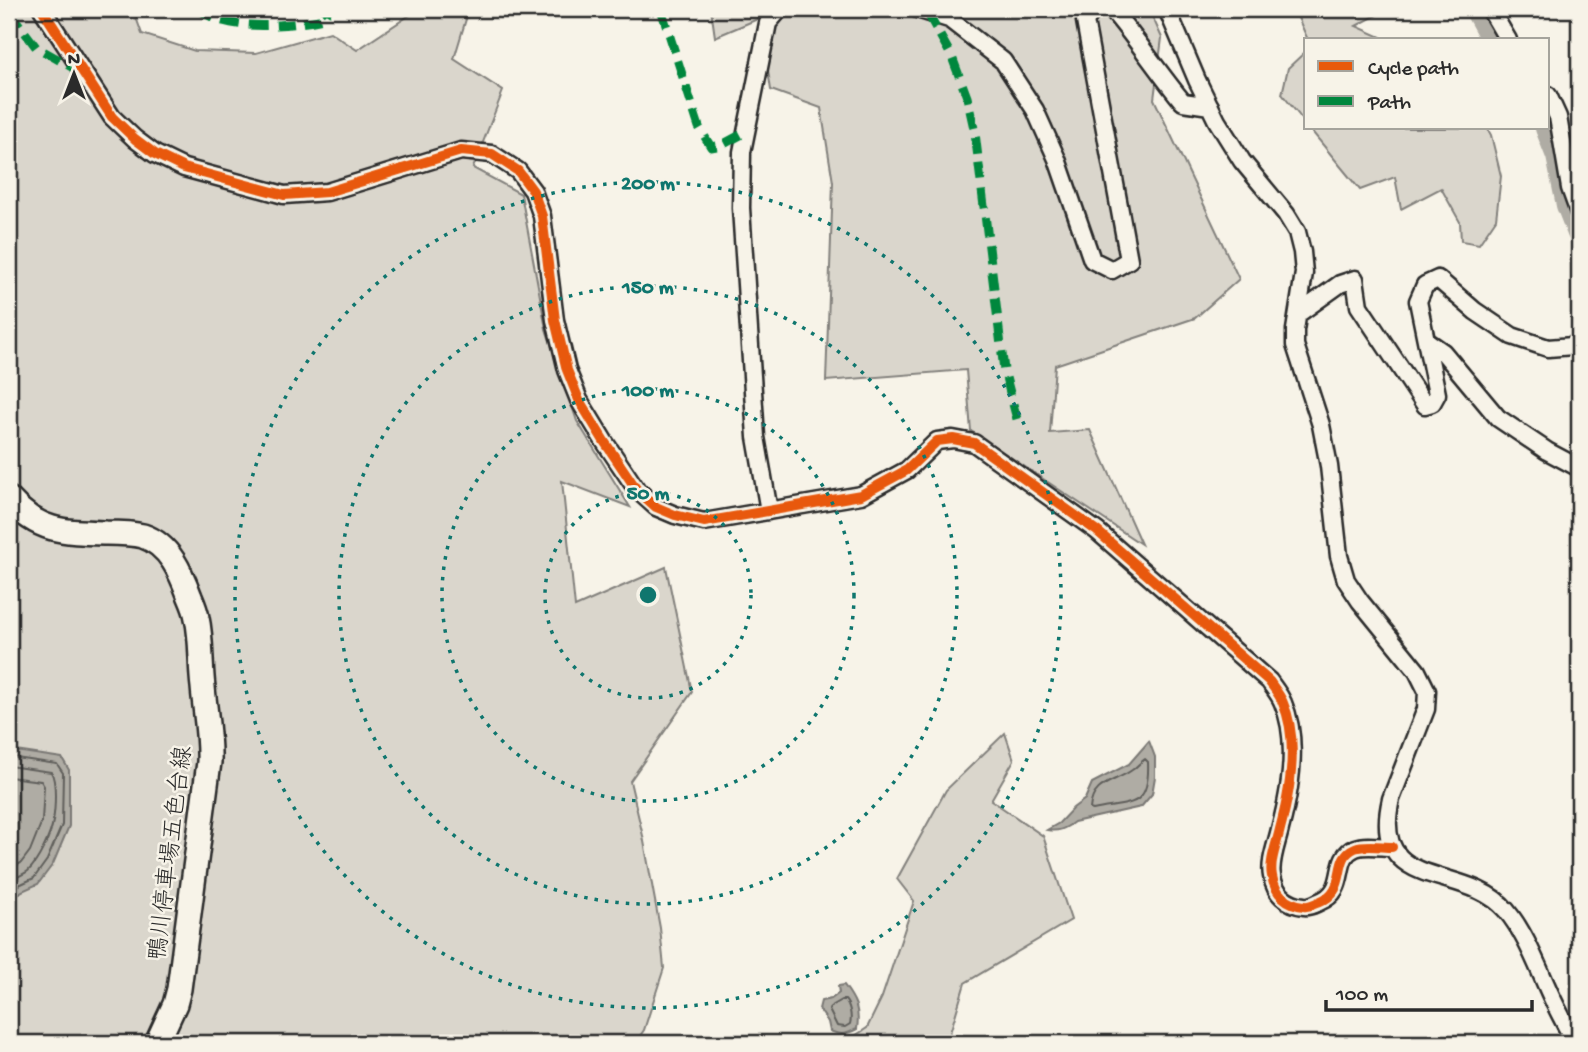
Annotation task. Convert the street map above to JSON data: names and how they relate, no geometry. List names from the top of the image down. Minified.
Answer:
{"streets":{"main road":["鴨川停車場五色台線"]},"legend":["Cycle path","Path"],"scale_bar":"100 m","north":"top","rings":["200 m","150 m","100 m","50 m"]}
